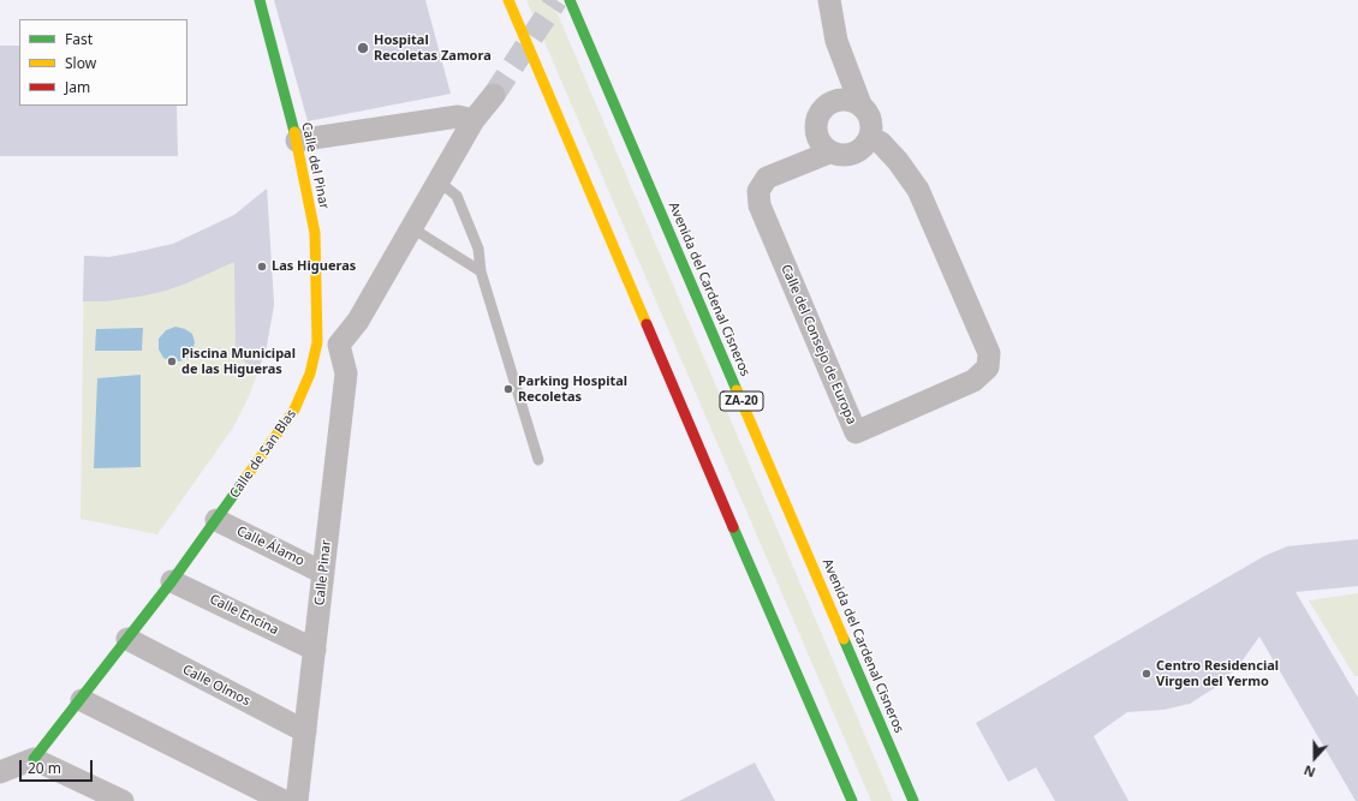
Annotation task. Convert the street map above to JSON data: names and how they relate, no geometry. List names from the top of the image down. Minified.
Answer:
{"streets":{"main road":["Calle del Pinar","Avenida del Cardenal Cisneros","ZA-20","Calle de San Blas"],"street":["Calle del Consejo de Europa","Calle Álamo","Calle Pinar","Calle Encina","Calle Olmos"]},"crossings":[["Calle del Pinar","Calle de San Blas"],["Calle del Pinar","Calle Pinar"],["Calle de San Blas","Calle Álamo"],["Calle de San Blas","Calle Pinar"],["Calle de San Blas","Calle Encina"],["Calle de San Blas","Calle Olmos"],["Calle Álamo","Calle Pinar"],["Calle Pinar","Calle Encina"],["Calle Pinar","Calle Olmos"]],"places":["Hospital Recoletas Zamora","Las Higueras","Piscina Municipal de las Higueras","Parking Hospital Recoletas","Centro Residencial Virgen del Yermo"],"legend":["Fast","Slow","Jam"],"scale_bar":"20 m","north":"bottom"}
